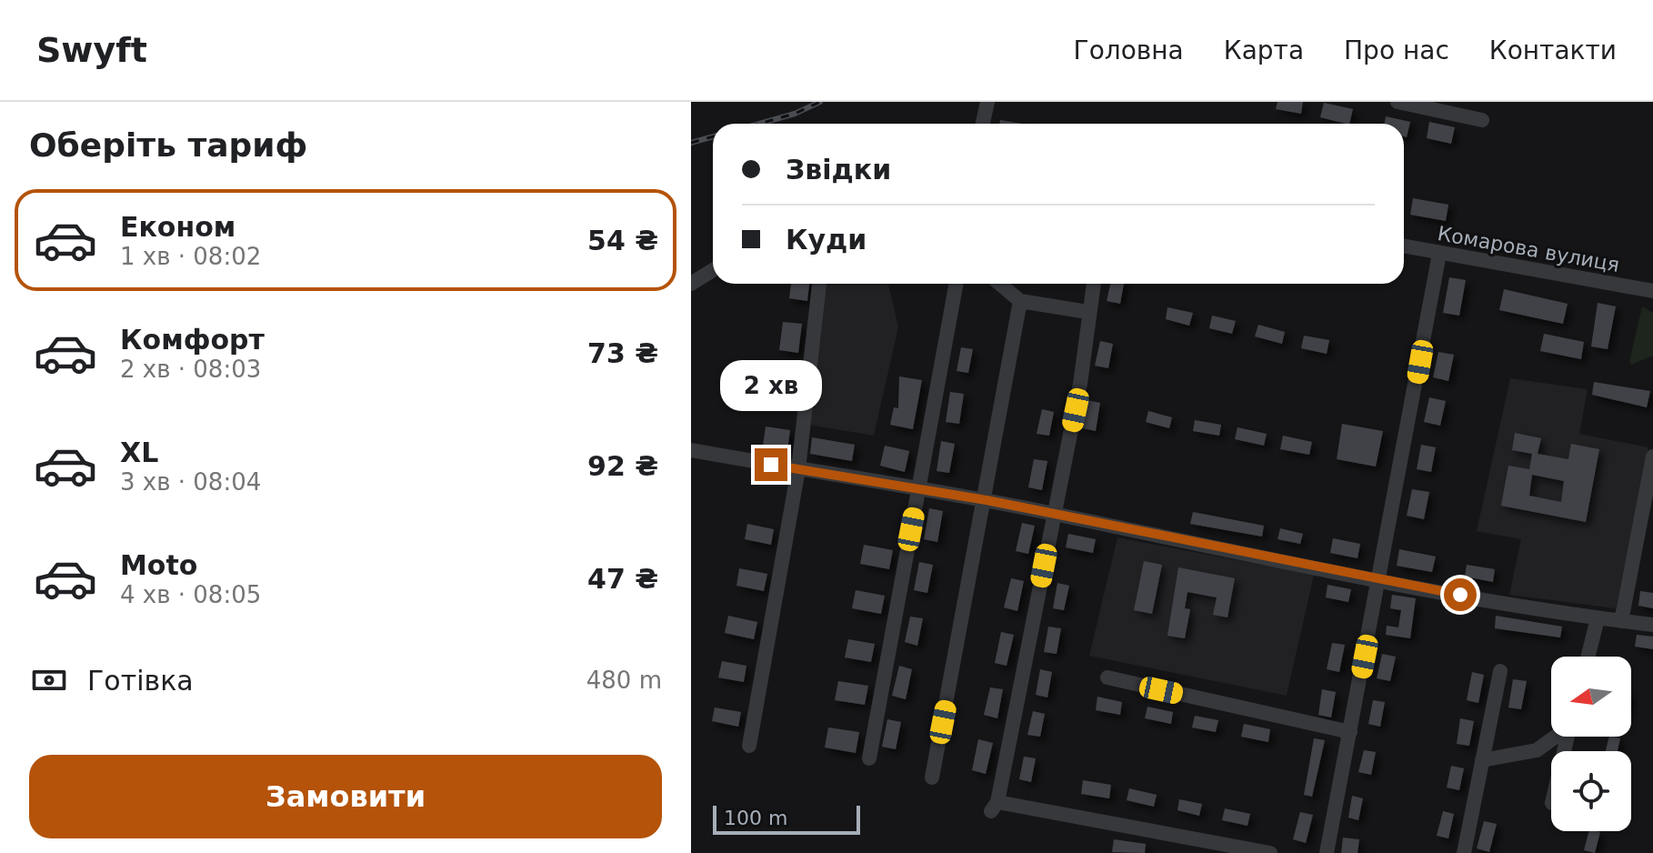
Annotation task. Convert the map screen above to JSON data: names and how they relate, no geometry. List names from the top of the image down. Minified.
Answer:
{"streets":{"street":["Комарова вулиця"]},"scale_bar":"100 m","north":"left","page":{"header":"Swyft","nav":["Головна","Карта","Про нас","Контакти"],"heading":"Оберіть тариф","banner":["Звідки","Куди"],"list":[{"name":"Економ","note":"1 хв · 08:02","value":"54 ₴"},{"name":"Комфорт","note":"2 хв · 08:03","value":"73 ₴"},{"name":"XL","note":"3 хв · 08:04","value":"92 ₴"},{"name":"Moto","note":"4 хв · 08:05","value":"47 ₴"}],"bubble":"2 хв","pay":["Готівка","480 m"],"buttons":"Замовити","scale":"100 m"}}
